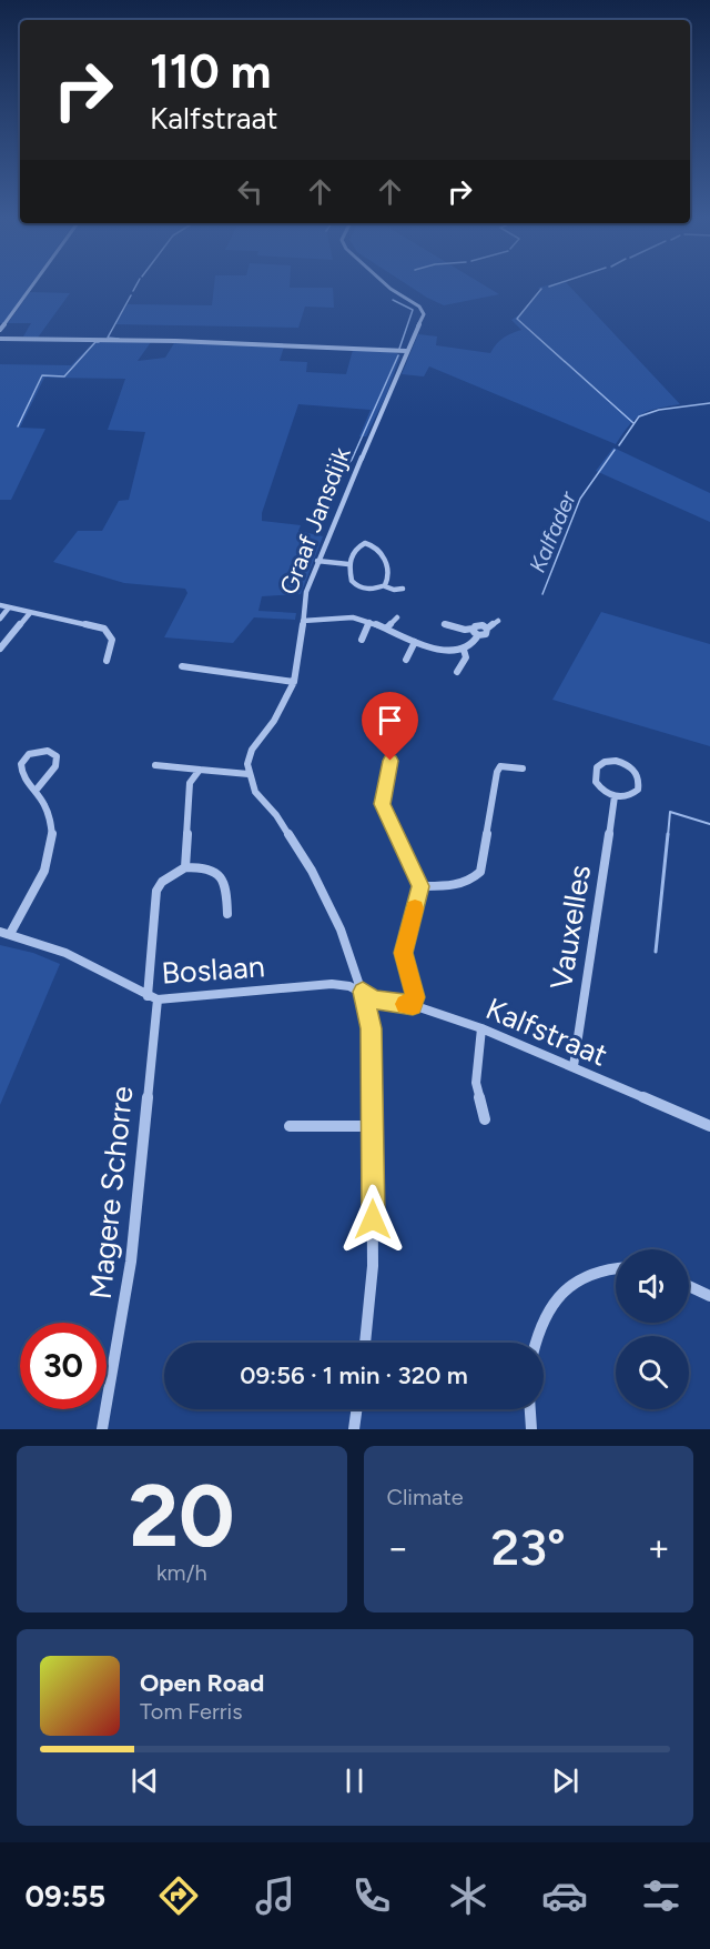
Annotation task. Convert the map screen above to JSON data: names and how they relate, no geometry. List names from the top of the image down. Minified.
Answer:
{"streets":{"street":["Graaf Jansdijk","Vauxelles","Boslaan","Kalfstraat","Magere Schorre"]},"crossings":[["Vauxelles","Kalfstraat"],["Boslaan","Kalfstraat"],["Boslaan","Magere Schorre"]],"water":["Kalfader"],"page":{"turn":["110 m","Kalfstraat"],"limit":"30","trip":"09:56 · 1 min · 320 m","tile":[["20","km/h"],"Climate"],"heat":["−","23°","+"],"song":["Open Road","Tom Ferris"],"tabs":"09:55"}}
